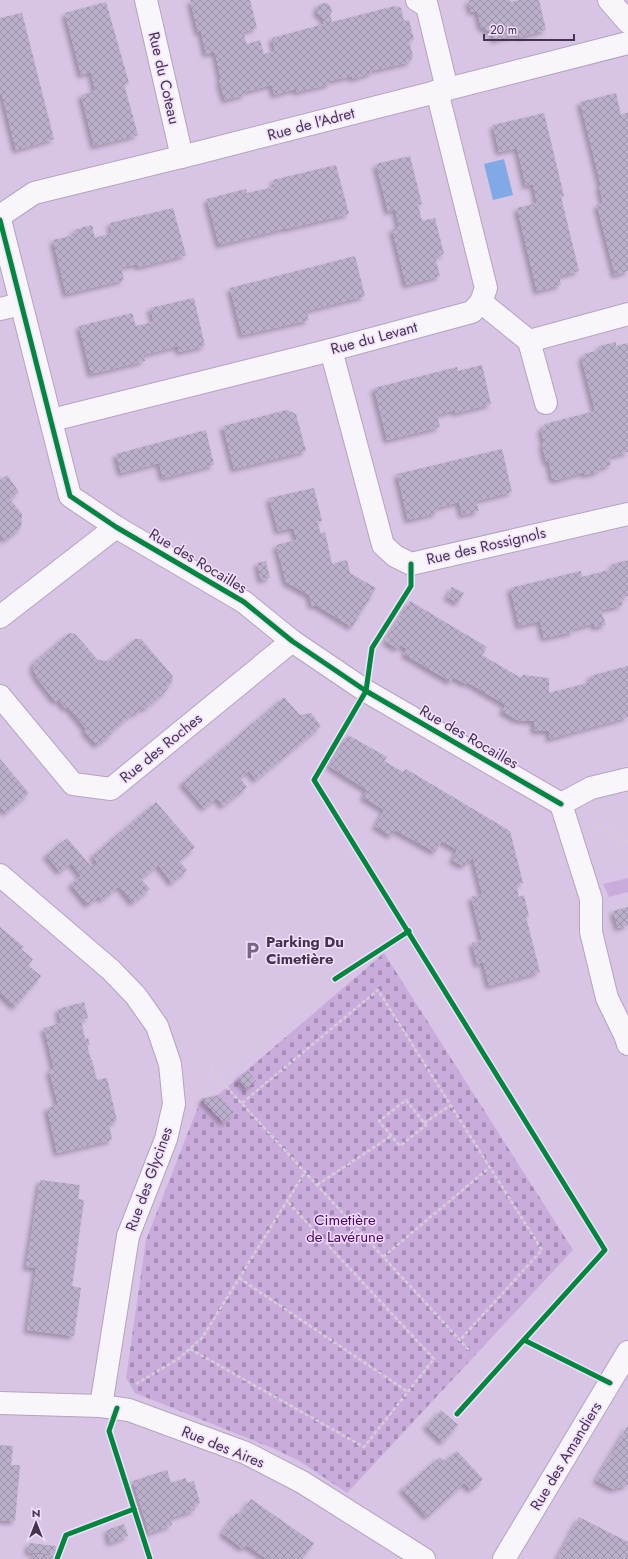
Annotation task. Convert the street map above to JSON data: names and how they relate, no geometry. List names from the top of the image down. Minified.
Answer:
{"streets":{"street":["Rue du Coteau","Rue de l'Adret","Rue du Levant","Rue des Rossignols","Rue des Rocailles","Rue des Roches","Rue des Glycines","Rue des Aires","Rue des Amandiers"]},"crossings":[["Rue du Coteau","Rue de l'Adret"],["Rue du Levant","Rue des Rossignols"],["Rue du Levant","Rue des Rocailles"],["Rue des Rocailles","Rue des Roches"],["Rue des Glycines","Rue des Aires"]],"parks":["Cimetière de Lavérune"],"places":{"parking":["Parking Du Cimetière"]},"scale_bar":"20 m","north":"top"}
